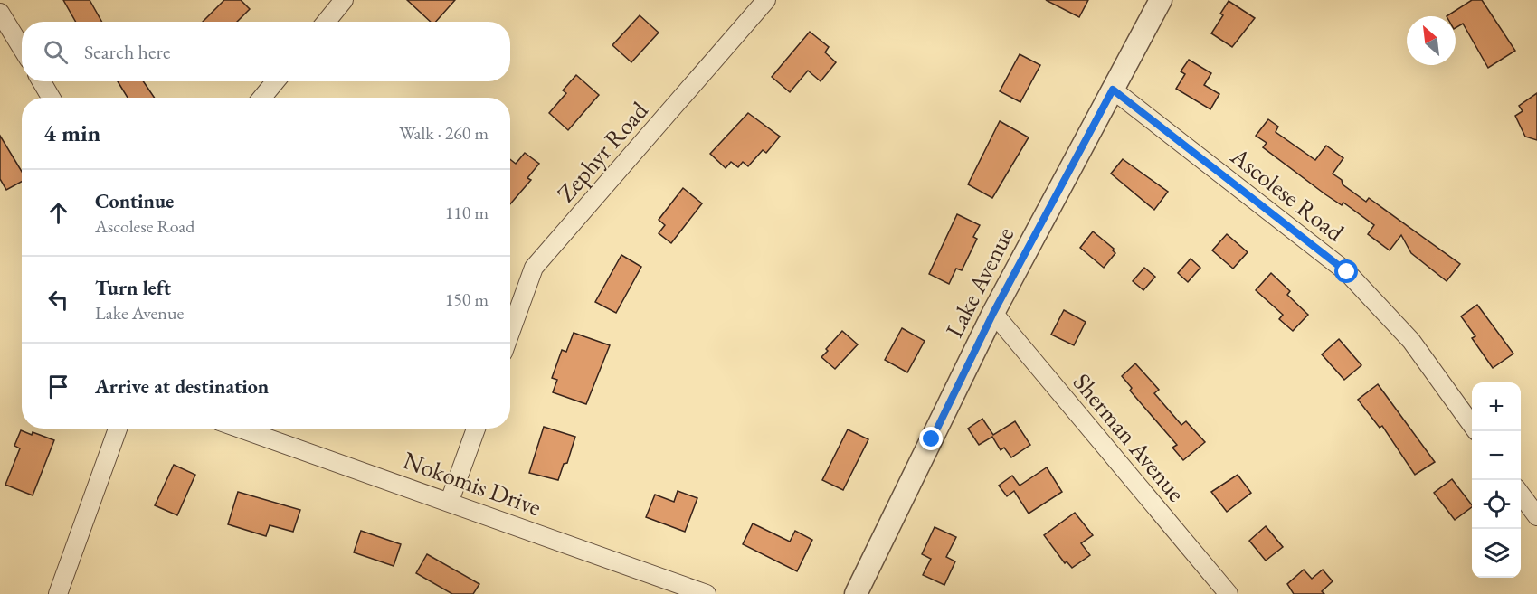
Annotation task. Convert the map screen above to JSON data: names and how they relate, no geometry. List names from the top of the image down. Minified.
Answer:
{"streets":{"street":["Zephyr Road","Ascolese Road","Lake Avenue","Sherman Avenue","Nokomis Drive"]},"crossings":[["Ascolese Road","Lake Avenue"],["Lake Avenue","Sherman Avenue"]],"north":"top left","page":{"search":"Search here","heading":["4 min","Walk · 260 m"],"list":[["Continue","Ascolese Road","110 m"],["Turn left","Lake Avenue","150 m"],"Arrive at destination"],"map_buttons":["+","−"]}}
